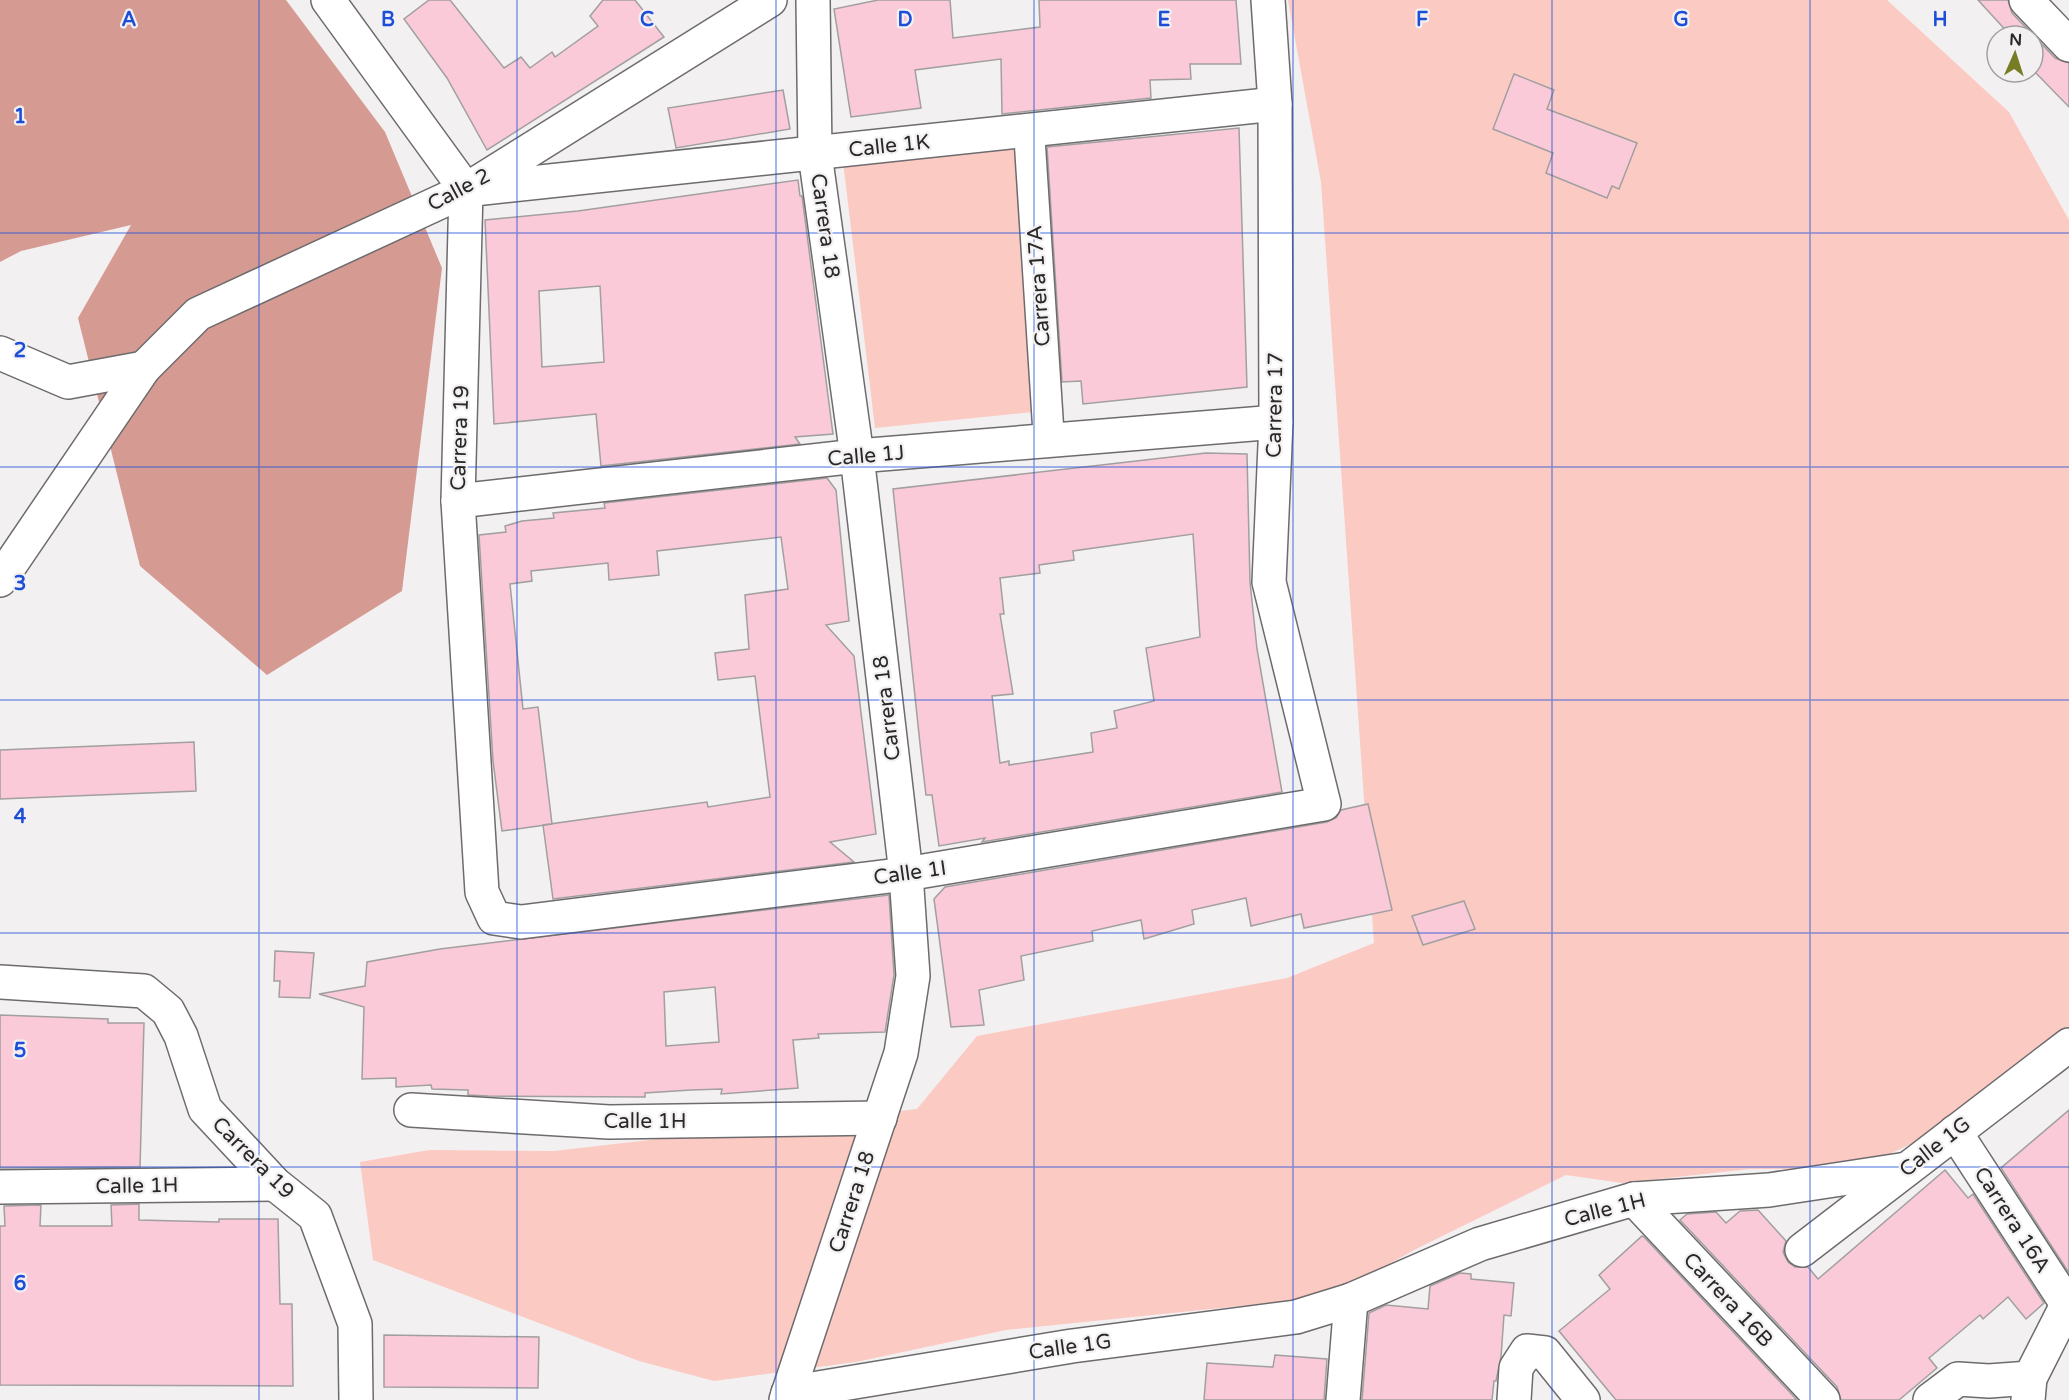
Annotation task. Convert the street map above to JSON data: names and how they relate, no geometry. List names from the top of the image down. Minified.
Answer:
{"streets":{"street":["Calle 1K","Calle 2","Carrera 18","Carrera 17A","Carrera 17","Carrera 19","Calle 1J","Calle 1I","Calle 1H","Calle 1G","Carrera 16A","Carrera 16B"]},"crossings":[["Calle 1K","Calle 2"],["Calle 1K","Carrera 18"],["Calle 1K","Carrera 17A"],["Calle 1K","Carrera 17"],["Calle 1K","Carrera 19"],["Calle 2","Carrera 19"],["Carrera 18","Calle 1J"],["Carrera 18","Calle 1I"],["Carrera 18","Calle 1H"],["Carrera 18","Calle 1G"],["Carrera 17A","Calle 1J"],["Carrera 17","Calle 1J"],["Carrera 17","Calle 1I"],["Carrera 19","Calle 1J"],["Carrera 19","Calle 1I"],["Carrera 19","Calle 1H"],["Calle 1H","Calle 1G"],["Calle 1H","Carrera 16B"],["Calle 1G","Carrera 16A"]],"north":"top","grid":{"columns":["A","B","C","D","E","F","G","H"],"rows":["1","2","3","4","5","6"]}}
